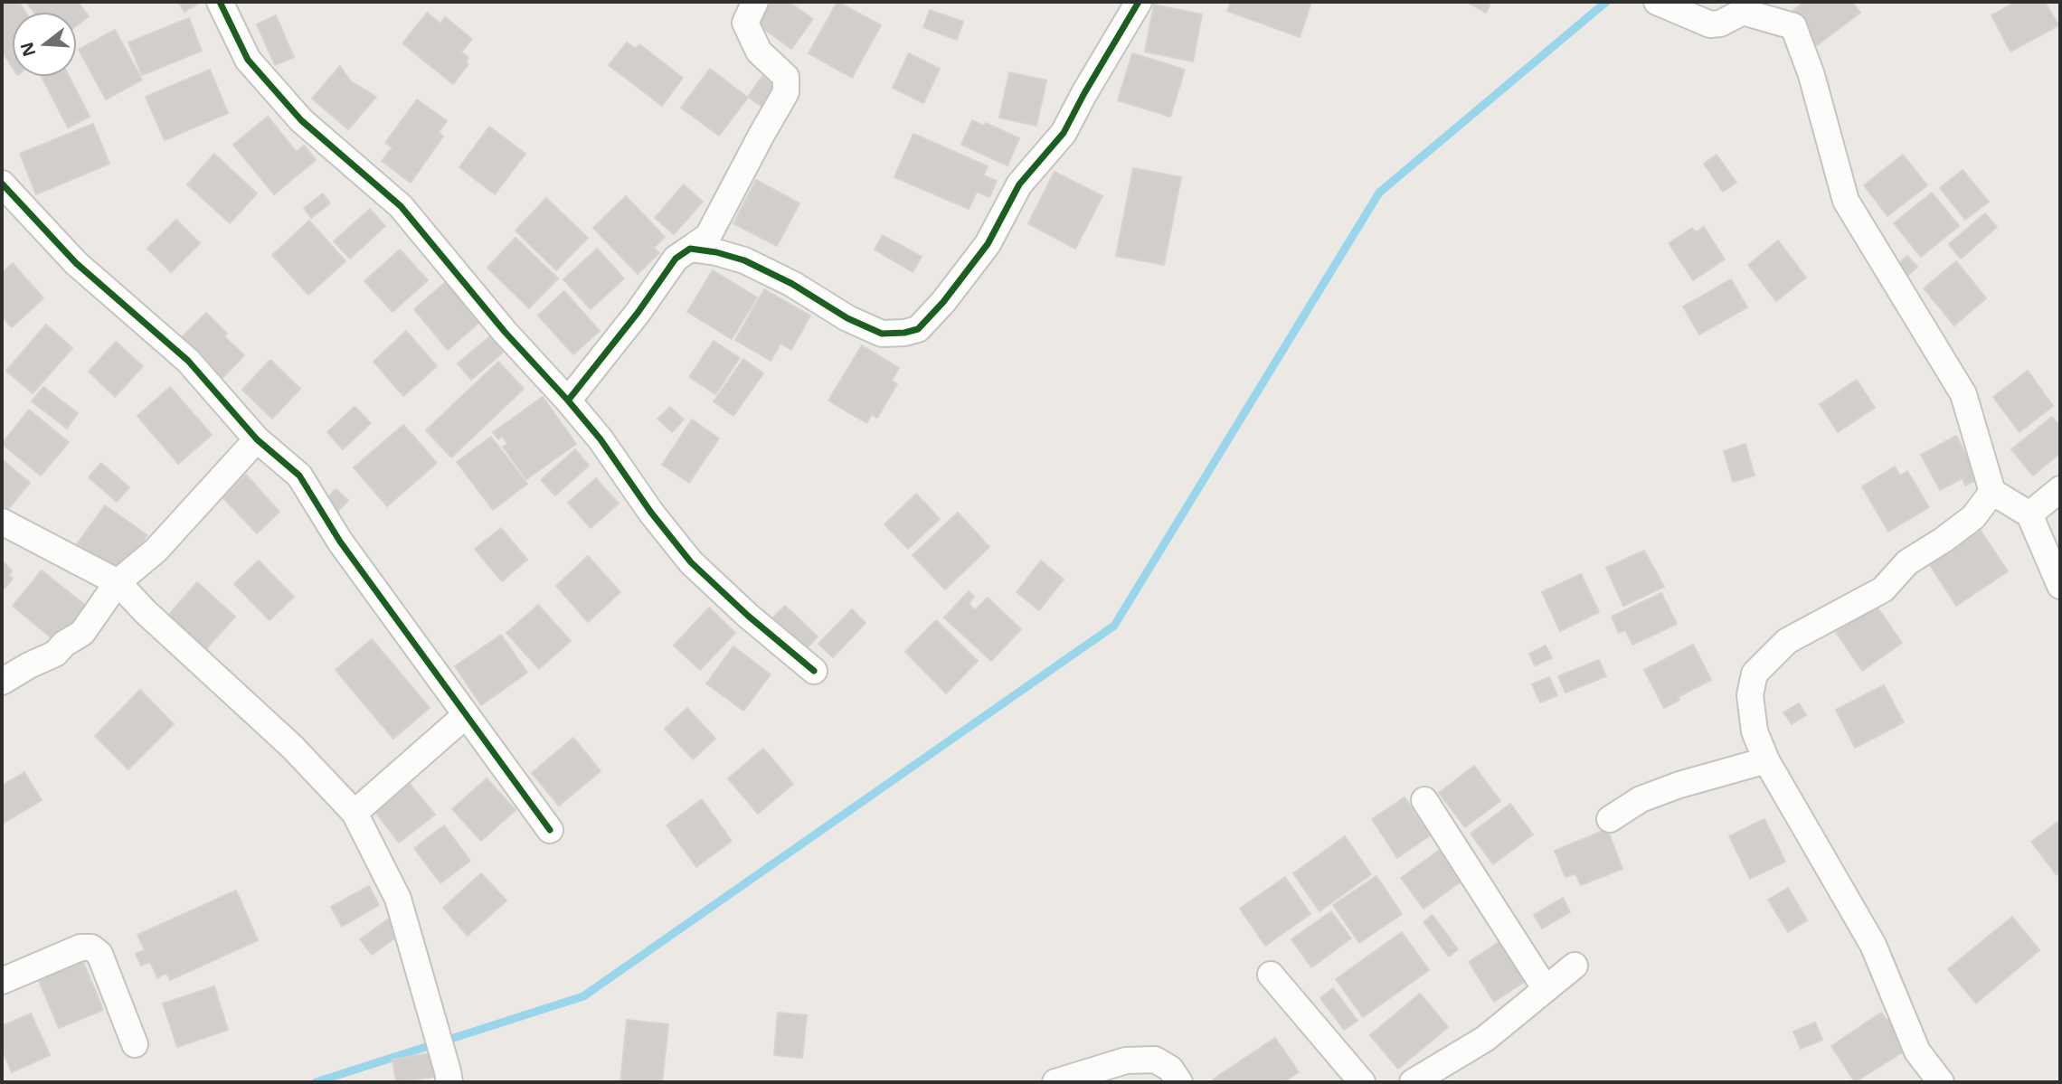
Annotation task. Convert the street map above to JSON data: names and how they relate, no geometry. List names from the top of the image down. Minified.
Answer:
{"north":"left"}
